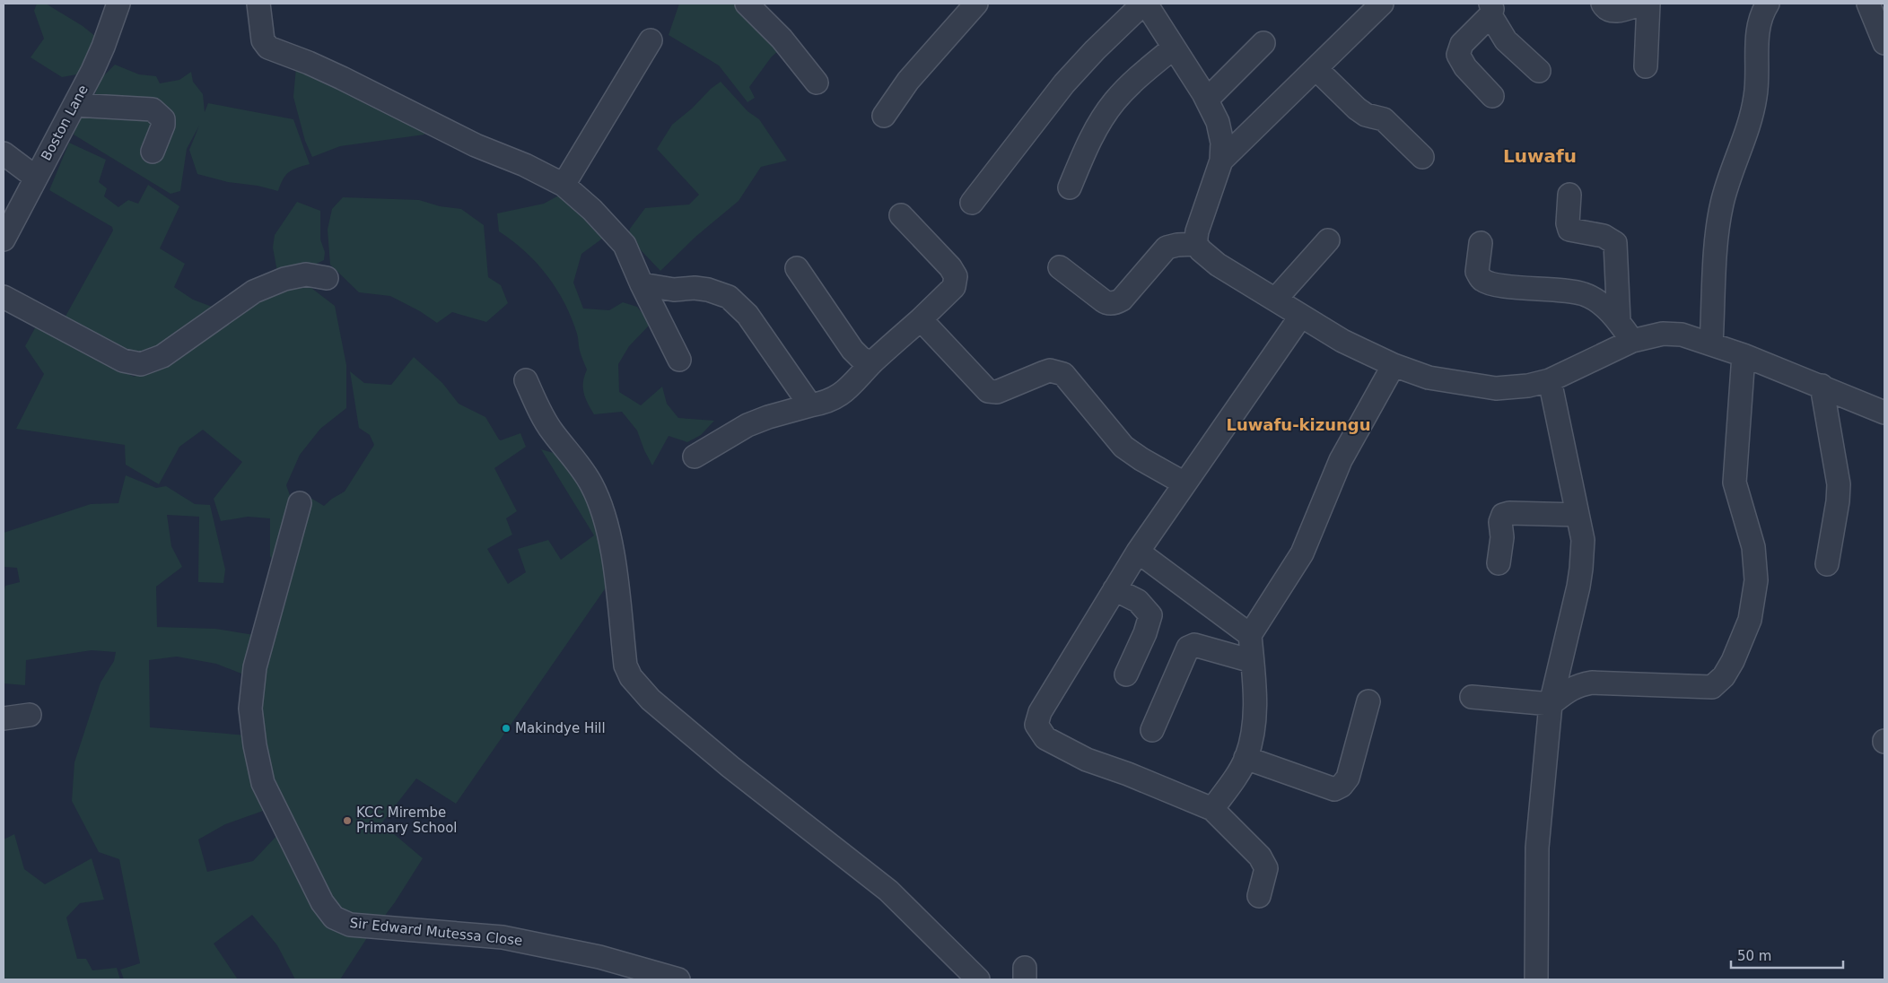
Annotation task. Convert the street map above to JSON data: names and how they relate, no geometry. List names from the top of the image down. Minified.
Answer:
{"streets":{"street":["Boston Lane","Sir Edward Mutessa Close"]},"districts":["Luwafu","Luwafu-kizungu"],"places":["Makindye Hill","KCC Mirembe Primary School"],"scale_bar":"50 m"}
